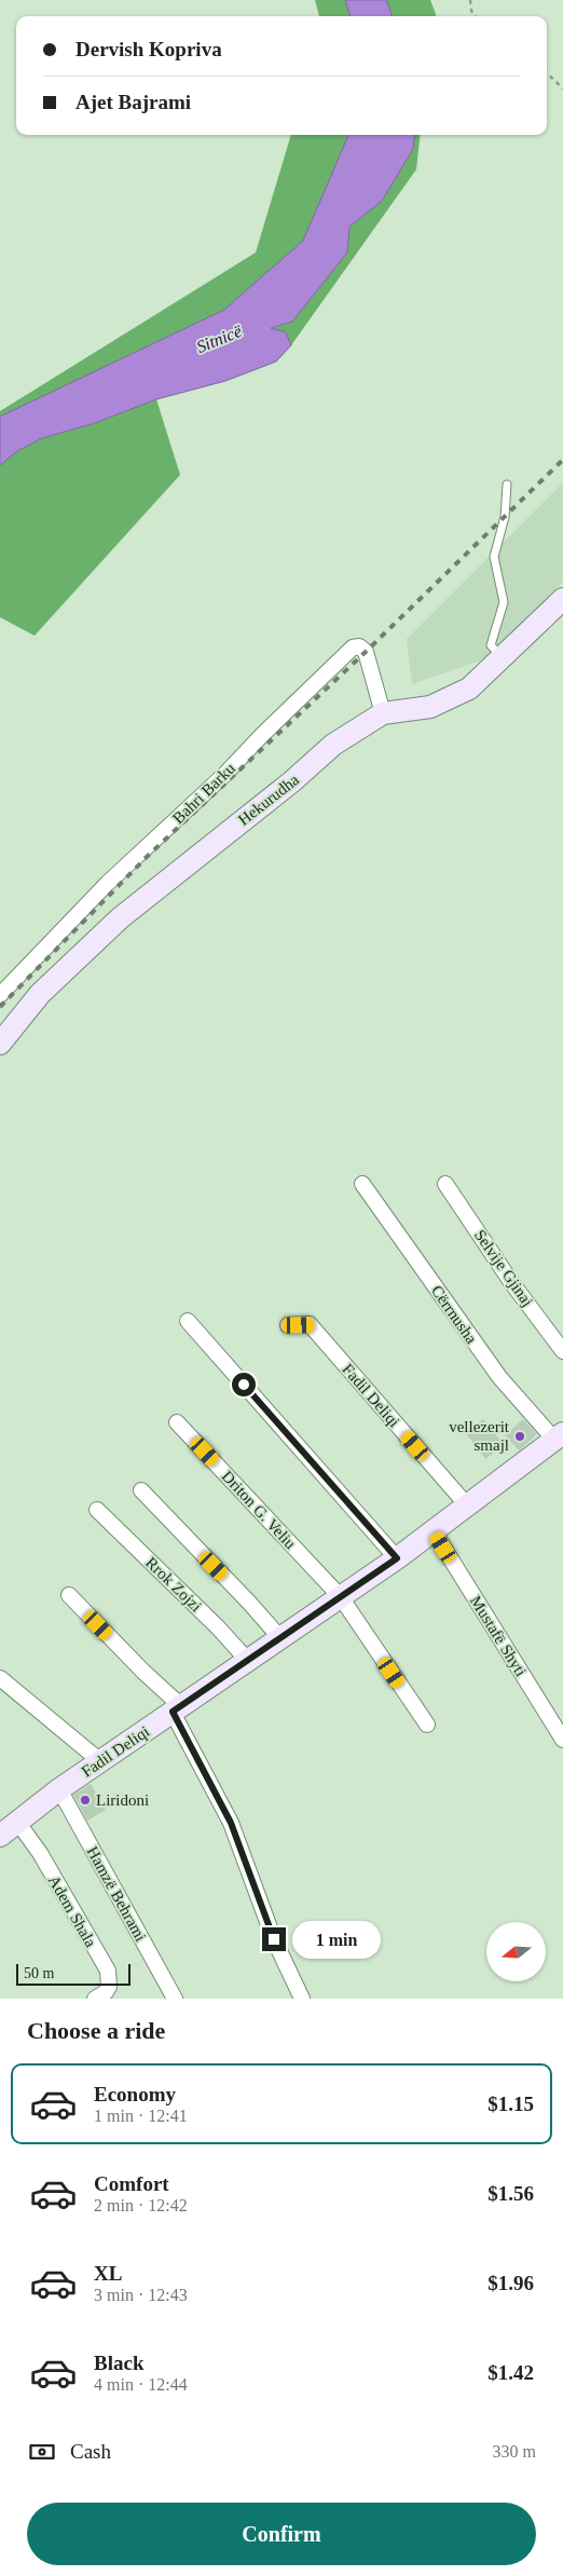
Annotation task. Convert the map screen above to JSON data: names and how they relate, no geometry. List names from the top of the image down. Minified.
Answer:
{"streets":{"main road":["Hekurudha","Fadil Deliqi"],"street":["Bahri Barku","Selvije Gjinaj","Cërrnusha","Driton G. Veliu","Rrok Zojzi","Mustafë Shyti","Hamzë Behrami","Adem Shala"]},"crossings":[["Bahri Barku","Hekurudha"],["Cërrnusha","Fadil Deliqi"],["Fadil Deliqi","Driton G. Veliu"],["Fadil Deliqi","Rrok Zojzi"],["Fadil Deliqi","Mustafë Shyti"],["Fadil Deliqi","Hamzë Behrami"],["Fadil Deliqi","Adem Shala"]],"water":["Sitnicë"],"places":["vellezerit smajl","Liridoni"],"scale_bar":"50 m","north":"left","page":{"banner":["Dervish Kopriva","Ajet Bajrami"],"bubble":"1 min","scale":"50 m","heading":"Choose a ride","list":[{"name":"Economy","note":"1 min · 12:41","value":"$1.15"},{"name":"Comfort","note":"2 min · 12:42","value":"$1.56"},{"name":"XL","note":"3 min · 12:43","value":"$1.96"},{"name":"Black","note":"4 min · 12:44","value":"$1.42"}],"pay":["Cash","330 m"],"buttons":"Confirm"}}
